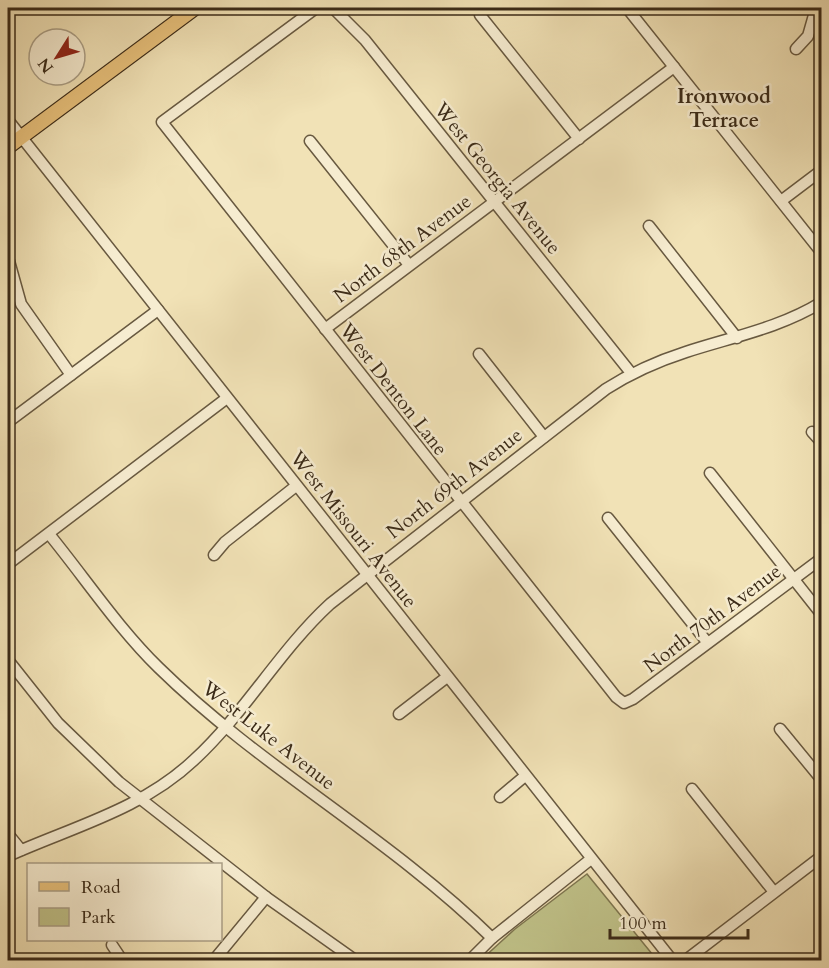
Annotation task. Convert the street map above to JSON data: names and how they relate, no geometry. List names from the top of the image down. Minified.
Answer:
{"streets":{"street":["West Georgia Avenue","North 68th Avenue","West Denton Lane","North 69th Avenue","West Missouri Avenue","North 70th Avenue","West Luke Avenue"]},"crossings":[["West Georgia Avenue","North 68th Avenue"],["West Georgia Avenue","North 69th Avenue"],["North 68th Avenue","West Denton Lane"],["West Denton Lane","North 69th Avenue"],["West Denton Lane","North 70th Avenue"],["North 69th Avenue","West Missouri Avenue"],["North 69th Avenue","West Luke Avenue"]],"districts":["Ironwood Terrace"],"legend":["Road","Park"],"scale_bar":"100 m","north":"bottom left"}
